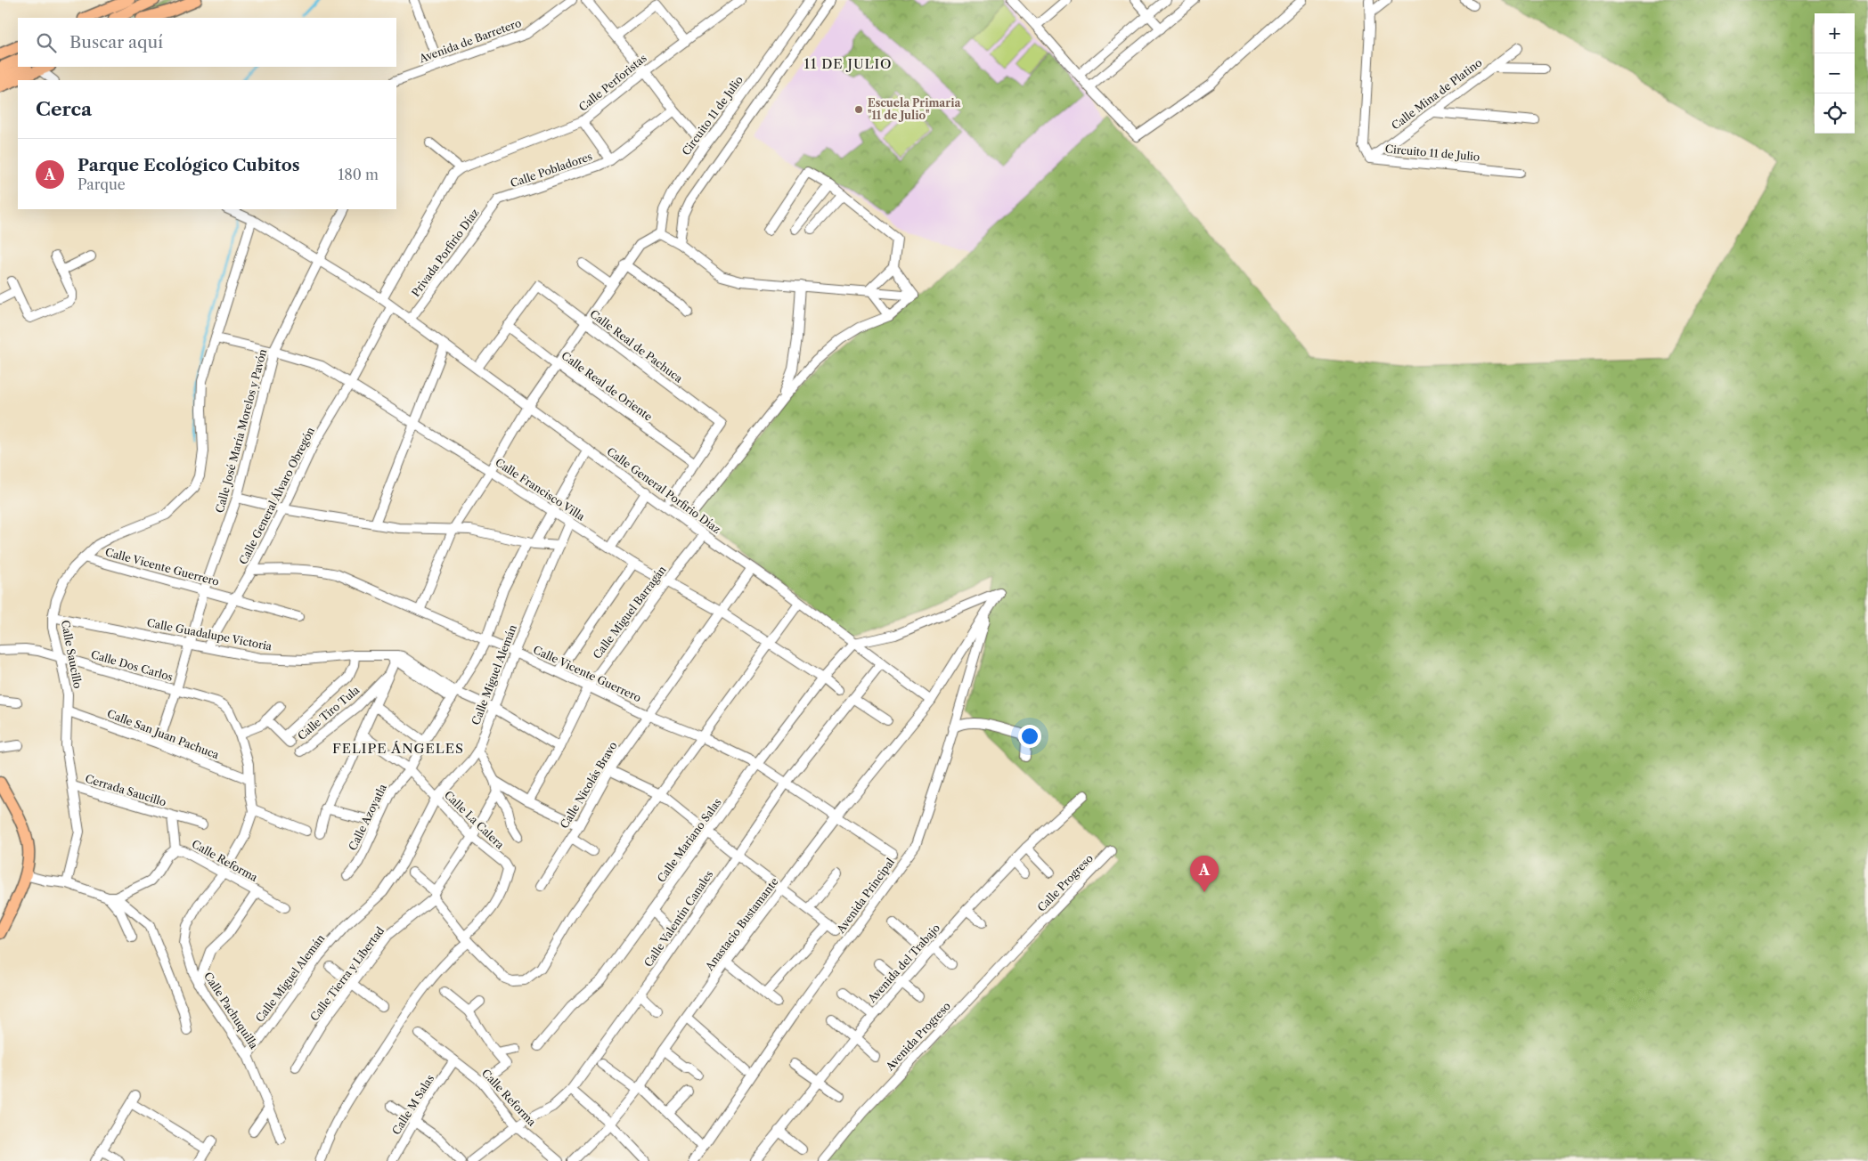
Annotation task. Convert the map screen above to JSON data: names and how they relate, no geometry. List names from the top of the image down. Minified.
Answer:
{"streets":{"street":["Avenida de Barretero","Calle Perforistas","Calle Mina de Platino","Circuito 11 de Julio","Calle Pobladores","Privada Porfirio Díaz","Calle Real de Pachuca","Calle Real de Oriente","Calle José María Morelos y Pavón","Calle Francisco Villa","Calle General Porfirio Díaz","Calle General Álvaro Obregón","Calle Vicente Guerrero","Calle Miguel Barragán","Calle Guadalupe Victoria","Calle Saucillo","Calle Dos Carlos","Calle Miguel Alemán","Calle Tiro Tula","Calle San Juan Pachuca","Calle Nicolás Bravo","Cerrada Saucillo","Calle Azoyatla","Calle La Calera","Calle Mariano Salas","Calle Reforma","Calle Progreso","Avenida Principal","Calle Valentín Canales","Anastacio Bustamante","Avenida del Trabajo","Calle Tierra y Libertad","Calle Pachuquilla","Avenida Progreso","Calle M Salas"]},"crossings":[["Calle Mina de Platino","Circuito 11 de Julio"],["Calle Pobladores","Privada Porfirio Díaz"],["Privada Porfirio Díaz","Calle General Porfirio Díaz"],["Calle Real de Pachuca","Calle Real de Oriente"],["Calle José María Morelos y Pavón","Calle Francisco Villa"],["Calle José María Morelos y Pavón","Calle General Porfirio Díaz"],["Calle José María Morelos y Pavón","Calle Vicente Guerrero"],["Calle José María Morelos y Pavón","Calle Guadalupe Victoria"],["Calle Francisco Villa","Calle General Álvaro Obregón"],["Calle Francisco Villa","Calle Miguel Barragán"],["Calle Francisco Villa","Calle Saucillo"],["Calle Francisco Villa","Calle Miguel Alemán"],["Calle Francisco Villa","Calle Nicolás Bravo"],["Calle Francisco Villa","Calle Azoyatla"],["Calle Francisco Villa","Calle Mariano Salas"],["Calle General Porfirio Díaz","Calle General Álvaro Obregón"],["Calle General Porfirio Díaz","Calle Miguel Barragán"],["Calle General Porfirio Díaz","Calle Saucillo"],["Calle General Porfirio Díaz","Calle Nicolás Bravo"],["Calle General Porfirio Díaz","Calle Azoyatla"],["Calle General Porfirio Díaz","Calle Mariano Salas"],["Calle General Porfirio Díaz","Calle Valentín Canales"],["Calle General Porfirio Díaz","Anastacio Bustamante"],["Calle General Álvaro Obregón","Calle Vicente Guerrero"],["Calle General Álvaro Obregón","Calle Guadalupe Victoria"],["Calle Vicente Guerrero","Calle Miguel Barragán"],["Calle Vicente Guerrero","Calle Saucillo"],["Calle Vicente Guerrero","Calle Miguel Alemán"],["Calle Vicente Guerrero","Calle Nicolás Bravo"],["Calle Vicente Guerrero","Calle Azoyatla"],["Calle Vicente Guerrero","Calle Mariano Salas"],["Calle Vicente Guerrero","Calle Valentín Canales"],["Calle Vicente Guerrero","Anastacio Bustamante"],["Calle Miguel Barragán","Calle Guadalupe Victoria"],["Calle Guadalupe Victoria","Calle Saucillo"],["Calle Guadalupe Victoria","Calle Miguel Alemán"],["Calle Guadalupe Victoria","Calle Azoyatla"],["Calle Saucillo","Calle Dos Carlos"],["Calle Saucillo","Calle San Juan Pachuca"],["Calle Saucillo","Cerrada Saucillo"],["Calle Dos Carlos","Calle San Juan Pachuca"],["Calle Miguel Alemán","Calle La Calera"],["Calle Miguel Alemán","Calle Pachuquilla"],["Cerrada Saucillo","Calle Reforma"],["Calle Azoyatla","Calle La Calera"],["Calle La Calera","Calle Tierra y Libertad"],["Calle Reforma","Calle Valentín Canales"],["Calle Reforma","Calle Pachuquilla"],["Calle Reforma","Calle M Salas"],["Calle Progreso","Avenida Progreso"],["Avenida Principal","Anastacio Bustamante"]],"districts":["11 DE JULIO","FELIPE ÁNGELES"],"places":["Escuela Primaria \"11 de Julio\""],"page":{"map_buttons":["+","−"],"search":"Buscar aquí","heading":"Cerca","list":[{"mark":"A","name":"Parque Ecológico Cubitos","note":"Parque","value":"180 m"}],"pins":"A"}}
